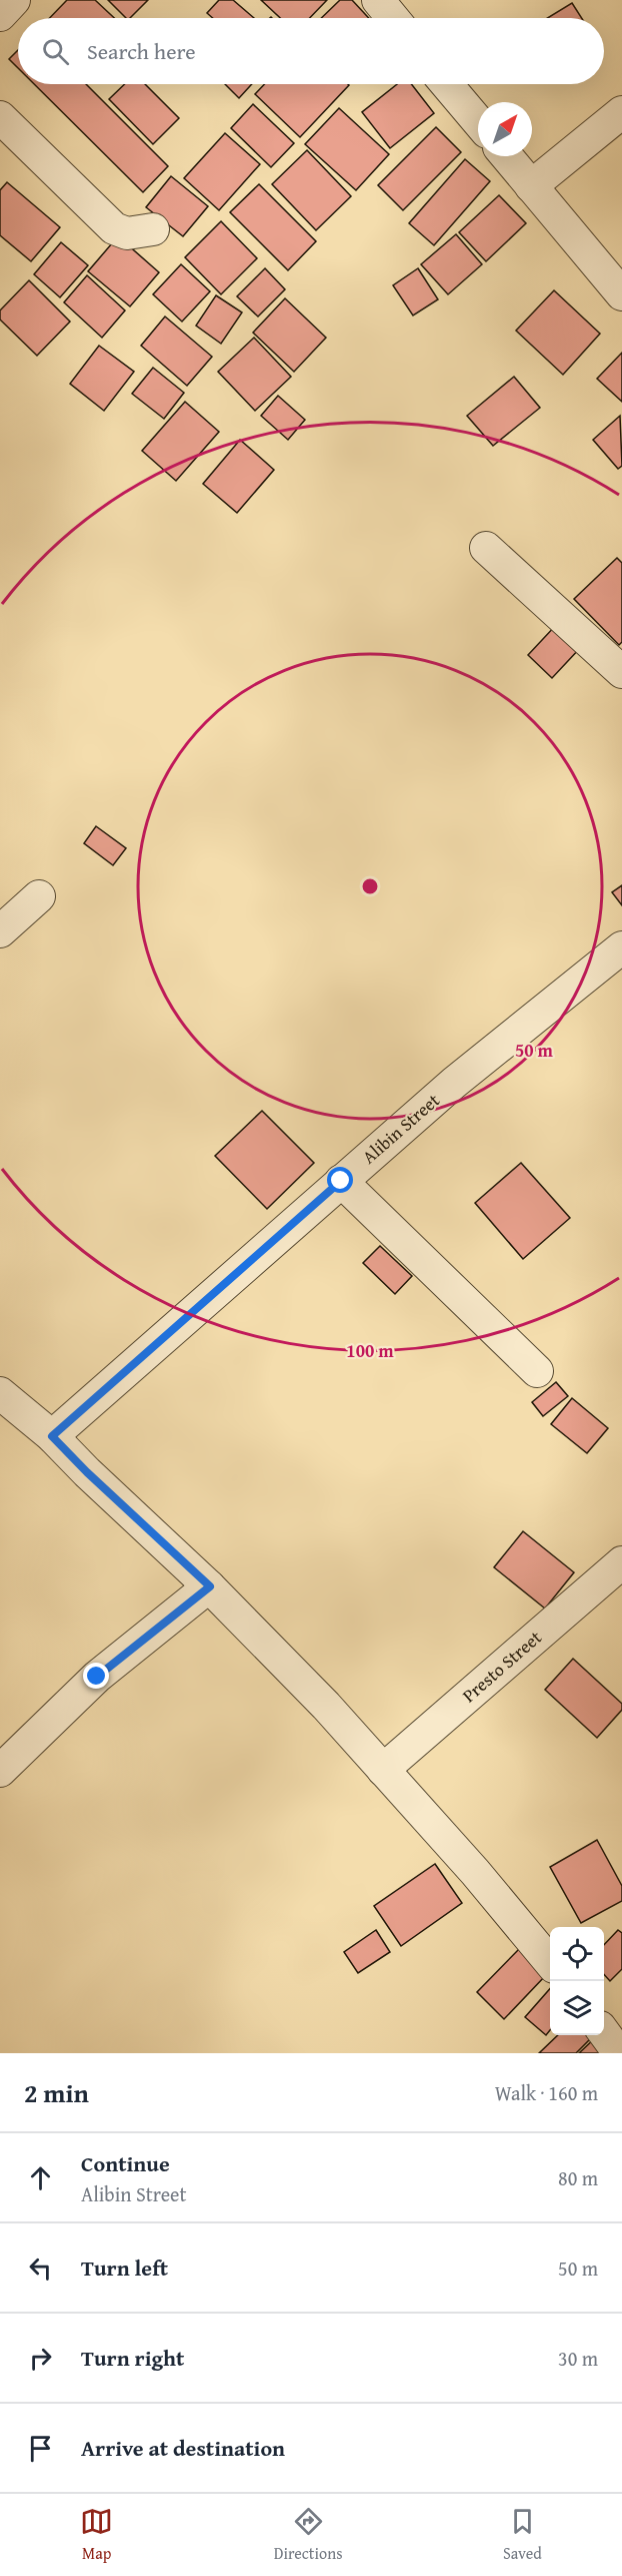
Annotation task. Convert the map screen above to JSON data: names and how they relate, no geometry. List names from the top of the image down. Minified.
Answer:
{"streets":{"street":["Alibin Street","Presto Street"]},"north":"top right","page":{"search":"Search here","heading":["2 min","Walk · 160 m"],"list":[["Continue","Alibin Street","80 m"],["Turn left","50 m"],["Turn right","30 m"],"Arrive at destination"],"nav":["Map","Directions","Saved"]},"rings":["50 m","100 m"]}
